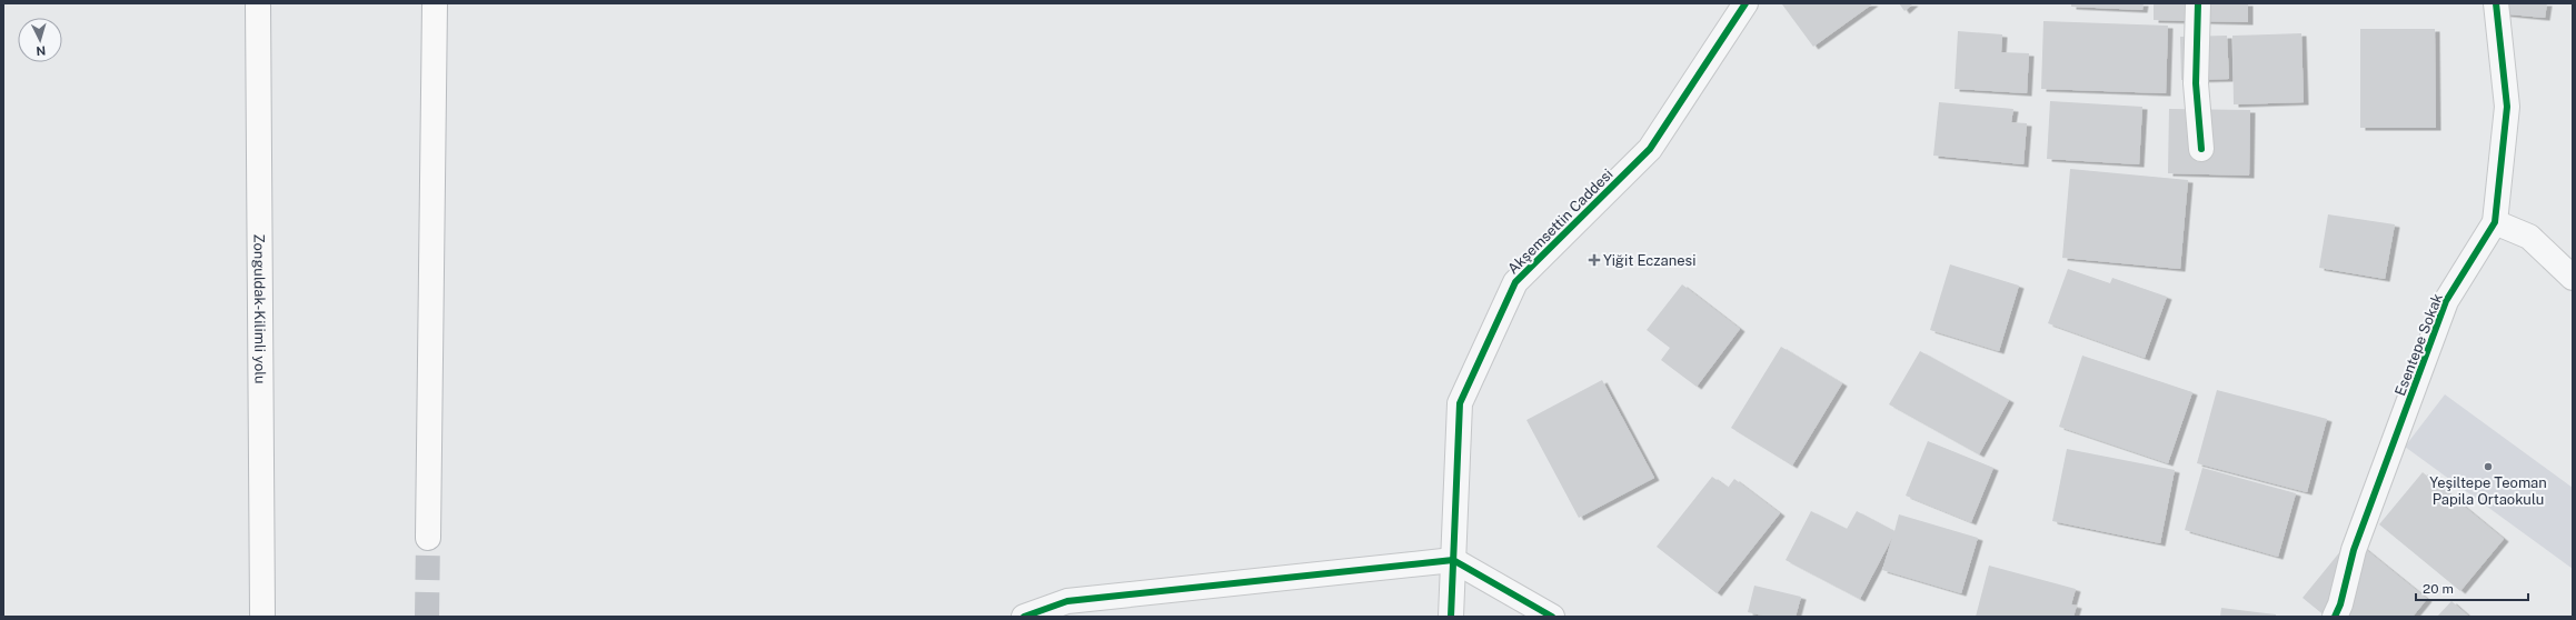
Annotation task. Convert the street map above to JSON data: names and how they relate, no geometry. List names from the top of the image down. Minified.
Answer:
{"streets":{"highway":["Zonguldak-Kilimli yolu"],"street":["Akşemsettin Caddesi","Esentepe Sokak"]},"places":{"health":["Yiğit Eczanesi"],"other":["Yeşiltepe Teoman Papila Ortaokulu"]},"scale_bar":"20 m","north":"bottom"}
